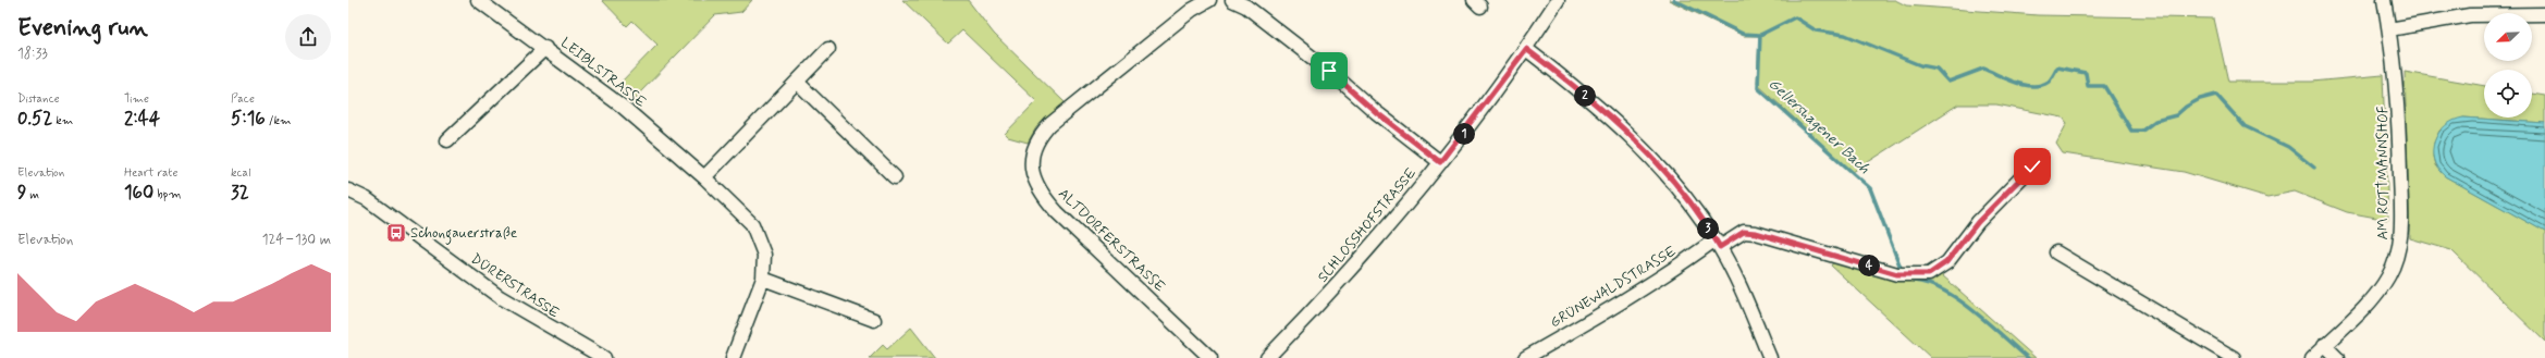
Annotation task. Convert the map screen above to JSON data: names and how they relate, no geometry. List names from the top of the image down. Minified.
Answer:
{"streets":{"street":["LEIBLSTRASSE","AM ROTTMANNSHOF","SCHLOSSHOFSTRASSE","ALTDORFERSTRASSE","DÜRERSTRASSE","GRÜNEWALDSTRASSE"]},"water":["Gellershagener Bach"],"places":{"bus stop":["Schongauerstraße"]},"north":"bottom left","page":{"heading":["Evening run","18:33"],"stats":[["Distance","0.52 km"],["Time","2:44"],["Pace","5:16 /km"],["Elevation","9 m"],["Heart rate","160 bpm"],["kcal","32"]],"pins":["2","1","3","4"],"chart":["Elevation","124–130 m"]}}
